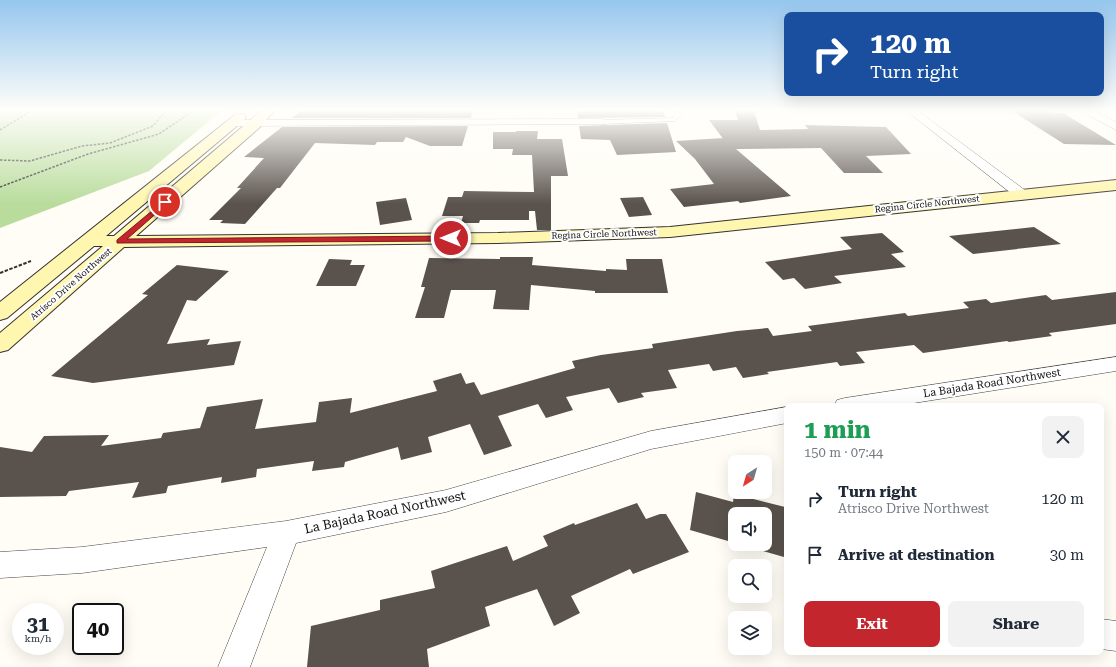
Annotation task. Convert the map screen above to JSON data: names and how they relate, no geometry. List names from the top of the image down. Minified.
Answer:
{"streets":{"street":["Regina Circle Northwest","Atrisco Drive Northwest","La Bajada Road Northwest"]},"crossings":[["Regina Circle Northwest","Atrisco Drive Northwest"]],"north":"bottom left","page":{"turn":["120 m","Turn right"],"heading":["1 min","150 m · 07:44"],"list":[{"name":"Turn right","note":"Atrisco Drive Northwest","value":"120 m"},{"name":"Arrive at destination","value":"30 m"}],"buttons":["Exit","Share"],"speed":"31 km/h","limit":"40"}}
